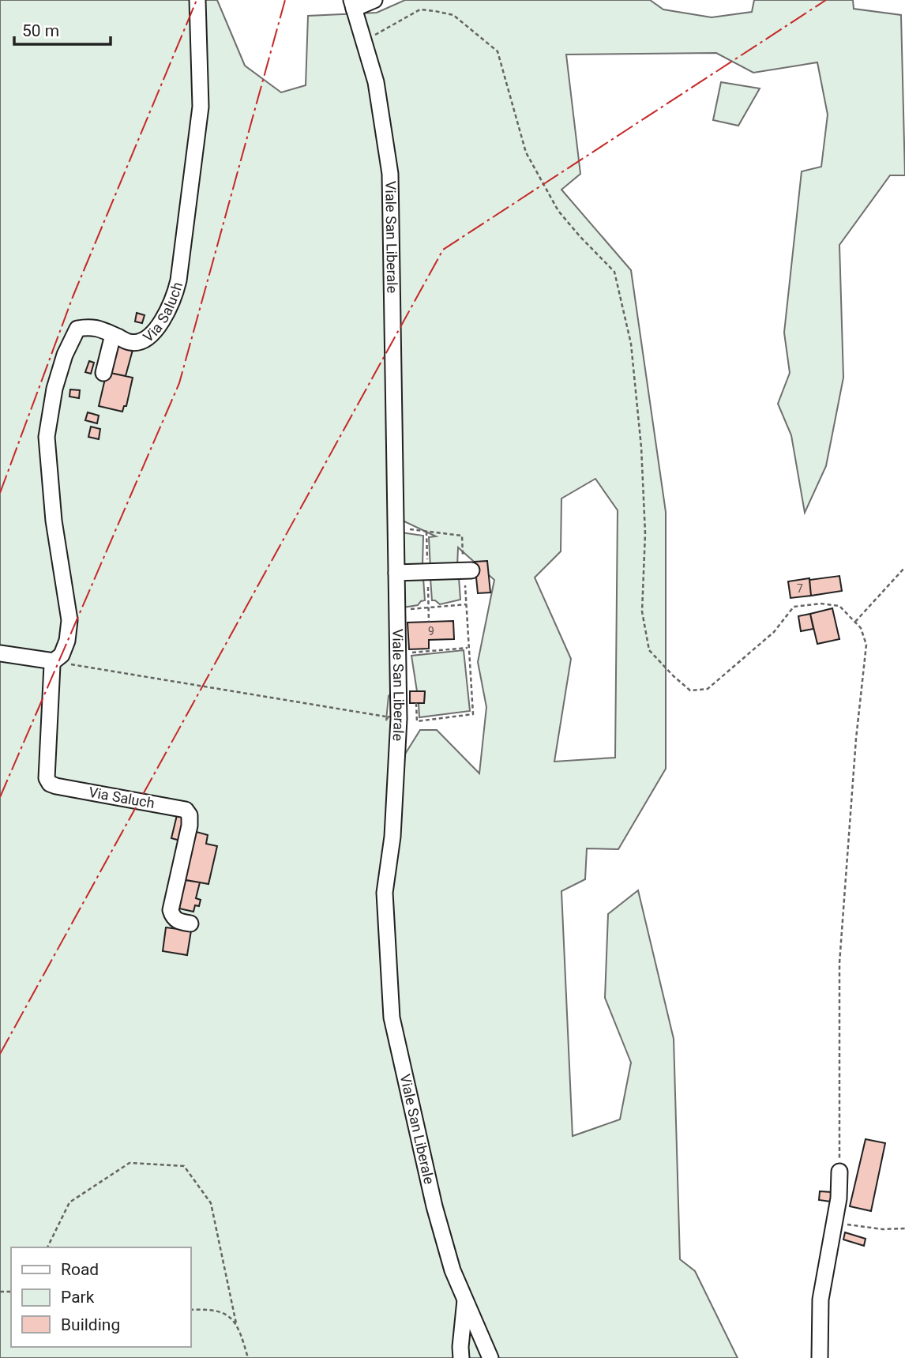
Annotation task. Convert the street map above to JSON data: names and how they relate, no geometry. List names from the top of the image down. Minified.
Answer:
{"streets":{"street":["Viale San Liberale","Via Saluch"]},"house_numbers":["7","9"],"legend":["Road","Park","Building"],"scale_bar":"50 m"}
